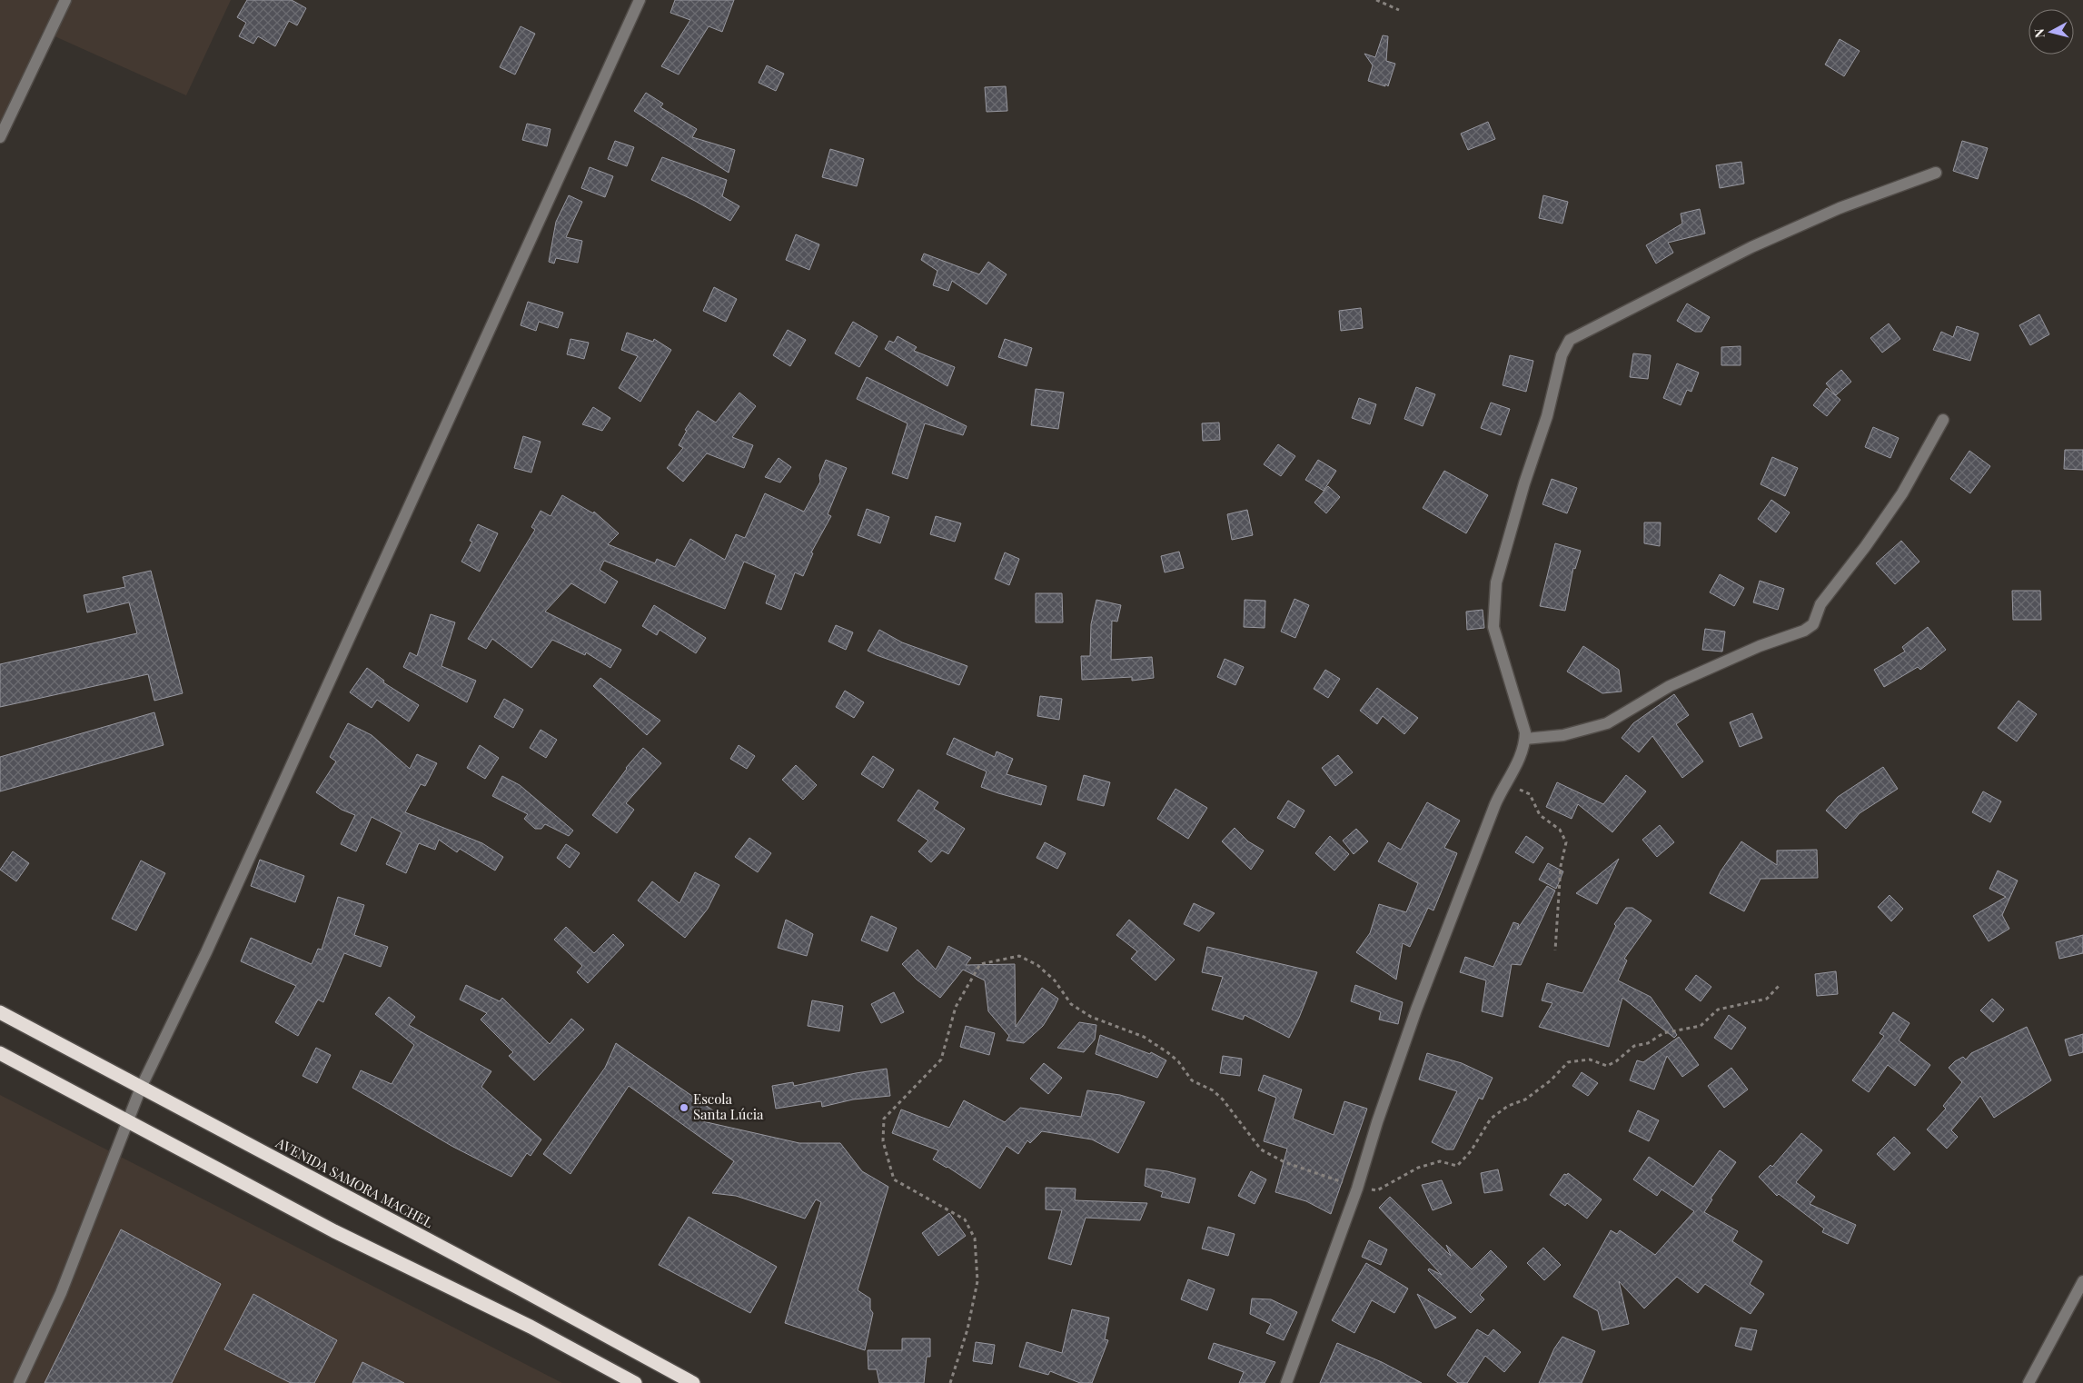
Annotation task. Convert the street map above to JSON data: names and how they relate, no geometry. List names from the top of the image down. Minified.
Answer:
{"streets":{"highway":["AVENIDA SAMORA MACHEL"]},"places":["Escola Santa Lúcia"],"north":"left"}
